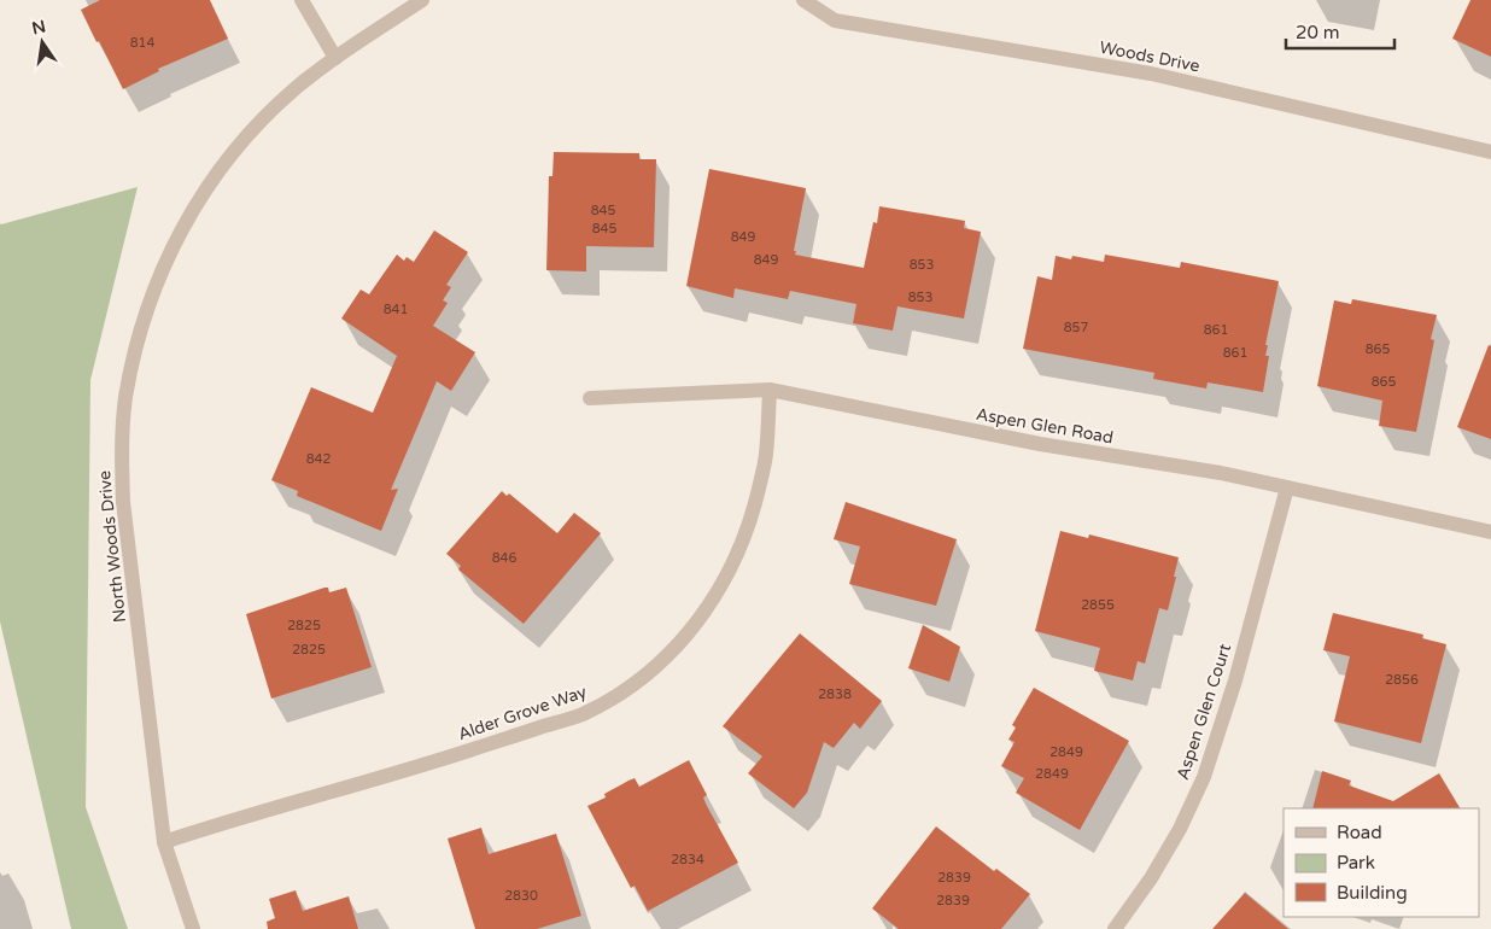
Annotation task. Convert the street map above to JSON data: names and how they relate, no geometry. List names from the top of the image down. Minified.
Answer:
{"streets":{"street":["Woods Drive","Aspen Glen Road","North Woods Drive","Aspen Glen Court","Alder Grove Way"]},"crossings":[["Aspen Glen Road","Aspen Glen Court"],["Aspen Glen Road","Alder Grove Way"],["North Woods Drive","Alder Grove Way"]],"house_numbers":["814","845","845","849","849","853","853","841","857","861","865","861","865","842","846","2855","2825","2825","2856","2838","2849","2849","2834","2839","2830","2839"],"legend":["Road","Park","Building"],"scale_bar":"20 m","north":"top"}
